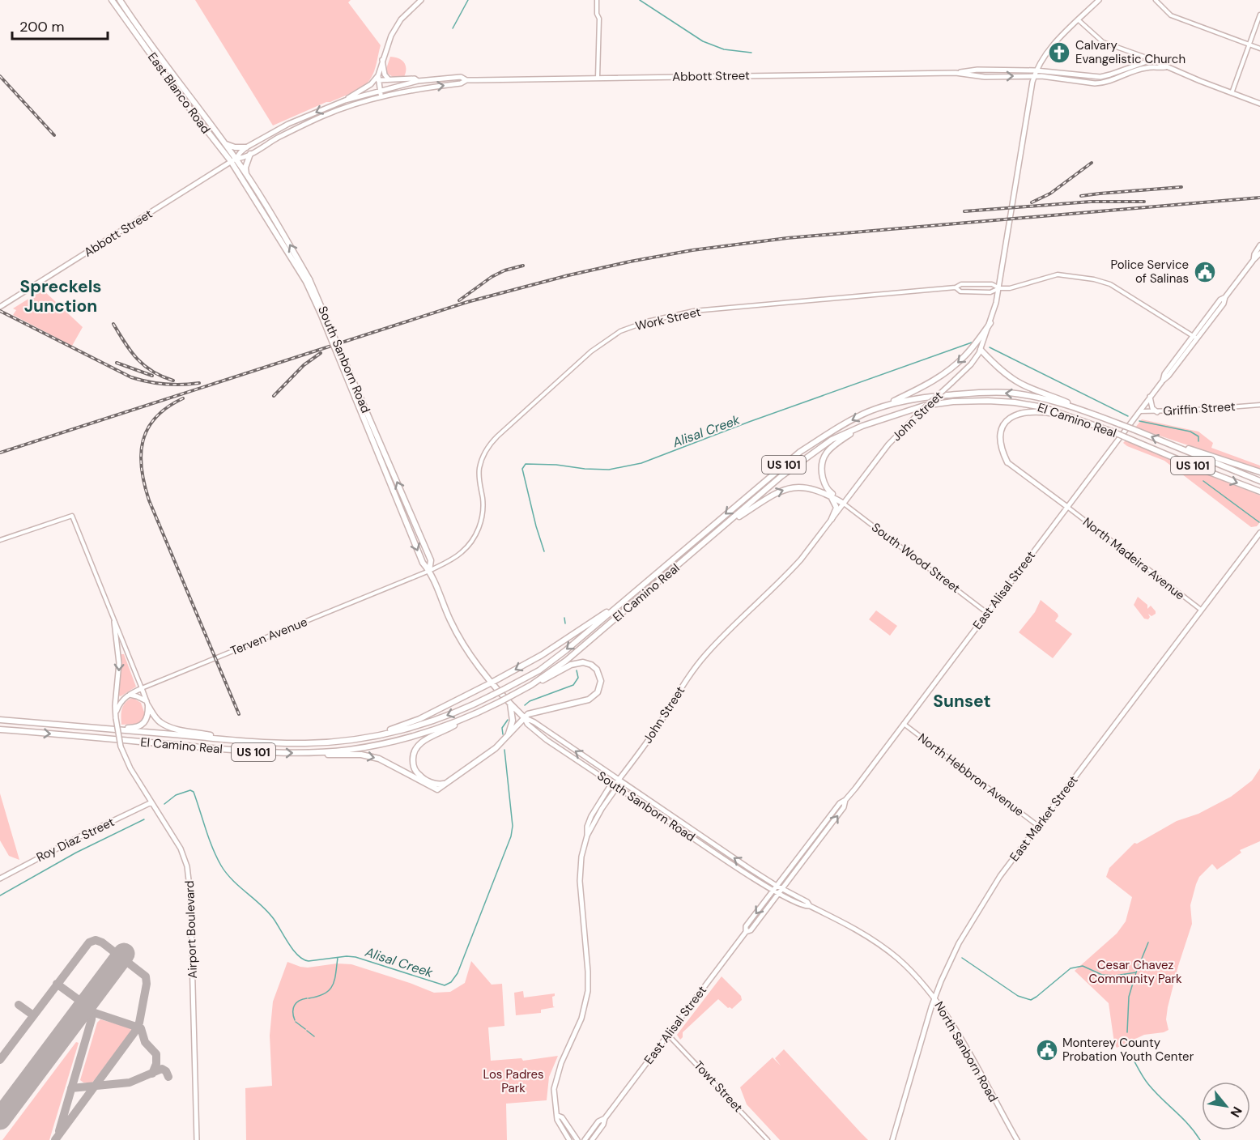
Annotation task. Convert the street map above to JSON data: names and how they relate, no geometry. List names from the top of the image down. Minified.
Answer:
{"streets":{"highway":["East Blanco Road","South Sanborn Road","El Camino Real","US 101"],"main road":["Abbott Street","John Street","East Alisal Street","Terven Avenue","East Market Street","Roy Diaz Street","Airport Boulevard","North Sanborn Road"],"street":["Work Street","Griffin Street","South Wood Street","North Madeira Avenue","North Hebbron Avenue","Towt Street"]},"crossings":[["Abbott Street","East Blanco Road"],["Abbott Street","South Sanborn Road"],["Abbott Street","John Street"],["East Blanco Road","South Sanborn Road"],["Work Street","South Sanborn Road"],["Work Street","John Street"],["Work Street","East Alisal Street"],["Work Street","Terven Avenue"],["South Sanborn Road","John Street"],["South Sanborn Road","East Alisal Street"],["South Sanborn Road","Terven Avenue"],["South Sanborn Road","North Sanborn Road"],["Griffin Street","East Alisal Street"],["John Street","South Wood Street"],["South Wood Street","East Alisal Street"],["North Madeira Avenue","East Alisal Street"],["North Madeira Avenue","East Market Street"],["East Alisal Street","North Hebbron Avenue"],["East Alisal Street","North Sanborn Road"],["East Alisal Street","Towt Street"],["Terven Avenue","Airport Boulevard"],["North Hebbron Avenue","East Market Street"],["East Market Street","North Sanborn Road"],["Roy Diaz Street","Airport Boulevard"]],"districts":["Spreckels Junction","Sunset"],"water":["Alisal Creek"],"parks":["Cesar Chavez Community Park","Los Padres Park"],"places":{"church":["Calvary Evangelistic Church"],"public building":["Police Service of Salinas","Monterey County Probation Youth Center"]},"scale_bar":"200 m","north":"bottom right"}
